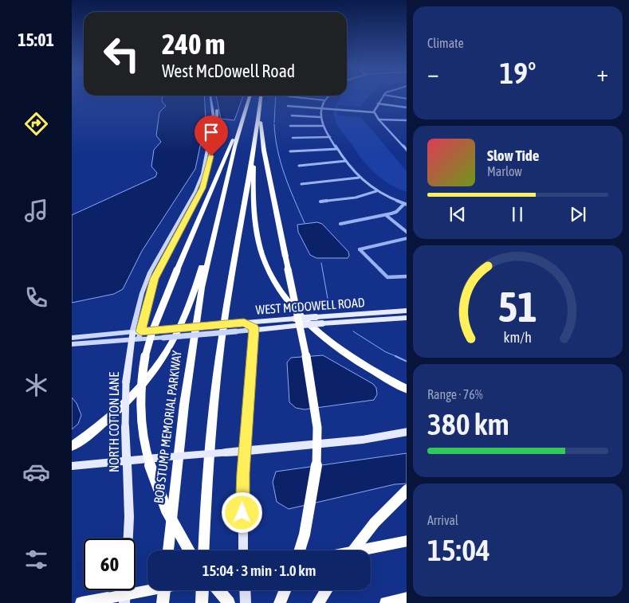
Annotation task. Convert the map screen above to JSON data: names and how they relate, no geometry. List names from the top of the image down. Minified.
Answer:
{"streets":{"highway":["BOB STUMP MEMORIAL PARKWAY"],"main road":["WEST MCDOWELL ROAD","NORTH COTTON LANE"]},"crossings":[["WEST MCDOWELL ROAD","NORTH COTTON LANE"]],"page":{"tabs":"15:01","tile":["Climate",["Range · 76%","380 km"],["Arrival","15:04"]],"turn":["240 m","West McDowell Road"],"heat":["−","19°","+"],"song":["Slow Tide","Marlow"],"limit":"60","trip":"15:04 · 3 min · 1.0 km","gauge":["51","km/h"]}}
